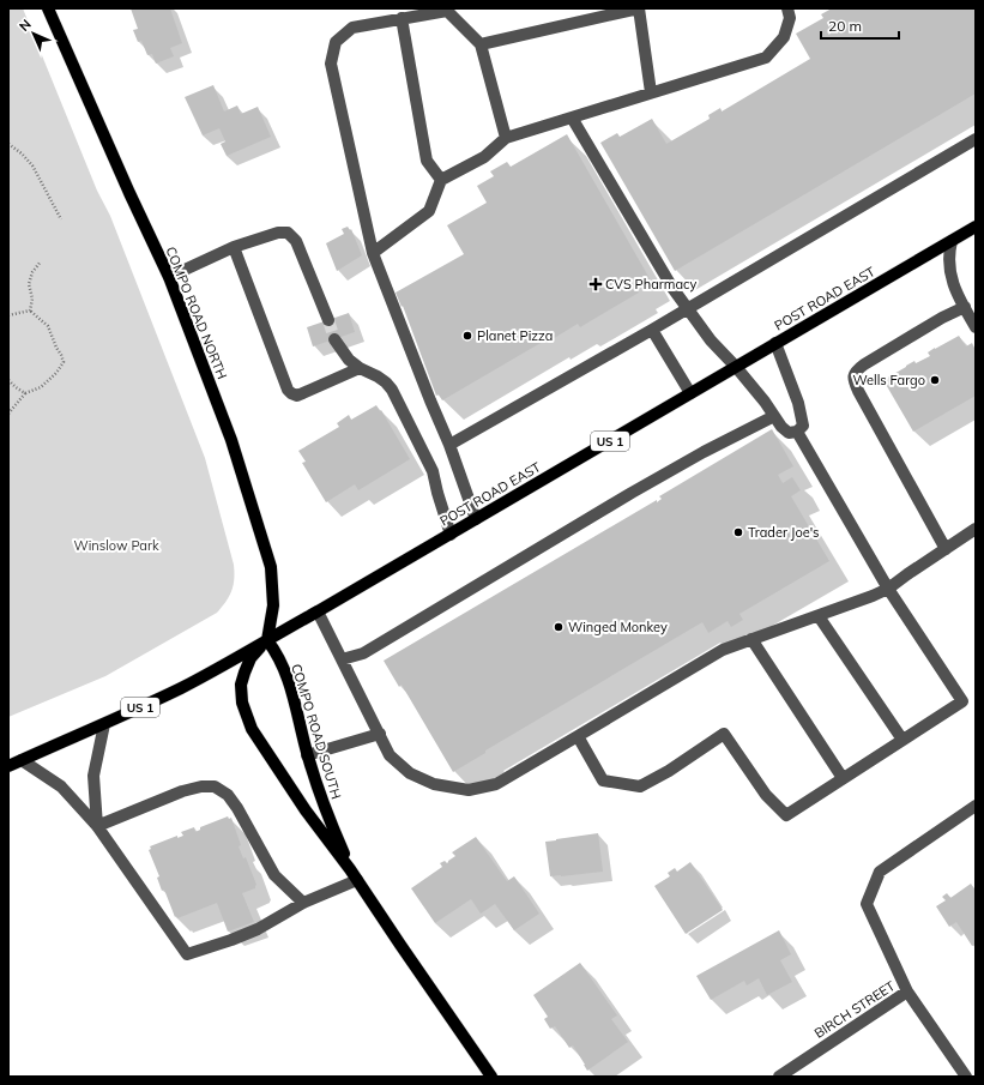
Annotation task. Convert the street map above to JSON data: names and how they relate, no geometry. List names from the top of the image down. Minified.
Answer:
{"streets":{"main road":["POST ROAD EAST","COMPO ROAD NORTH","US 1","COMPO ROAD SOUTH"],"street":["BIRCH STREET"]},"crossings":[["POST ROAD EAST","COMPO ROAD NORTH"],["POST ROAD EAST","COMPO ROAD SOUTH"],["COMPO ROAD NORTH","COMPO ROAD SOUTH"]],"parks":["Winslow Park"],"places":{"health":["CVS Pharmacy"],"other":["Planet Pizza","Wells Fargo","Trader Joe's","Winged Monkey"]},"scale_bar":"20 m","north":"top left"}
